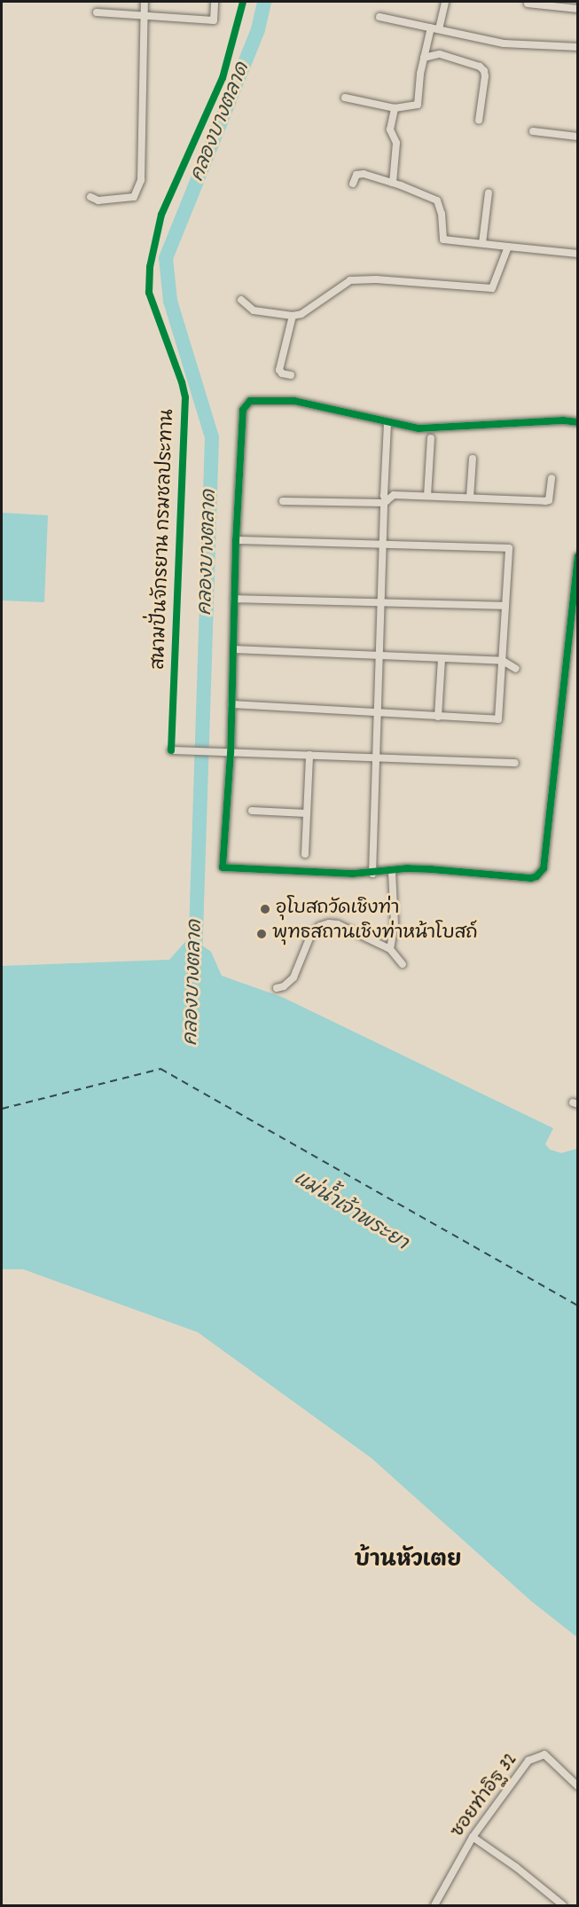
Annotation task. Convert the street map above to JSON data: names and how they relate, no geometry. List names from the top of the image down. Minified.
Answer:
{"streets":{"street":["ซอยท่าอิฐ 32"],"cycle path":["สนามปั่นจักรยาน กรมชลประทาน"]},"districts":["บ้านหัวเตย"],"water":["คลองบางตลาด","แม่น้ำเจ้าพระยา"],"places":["อุโบสถวัดเชิงท่า","พุทธสถานเชิงท่าหน้าโบสถ์"]}
